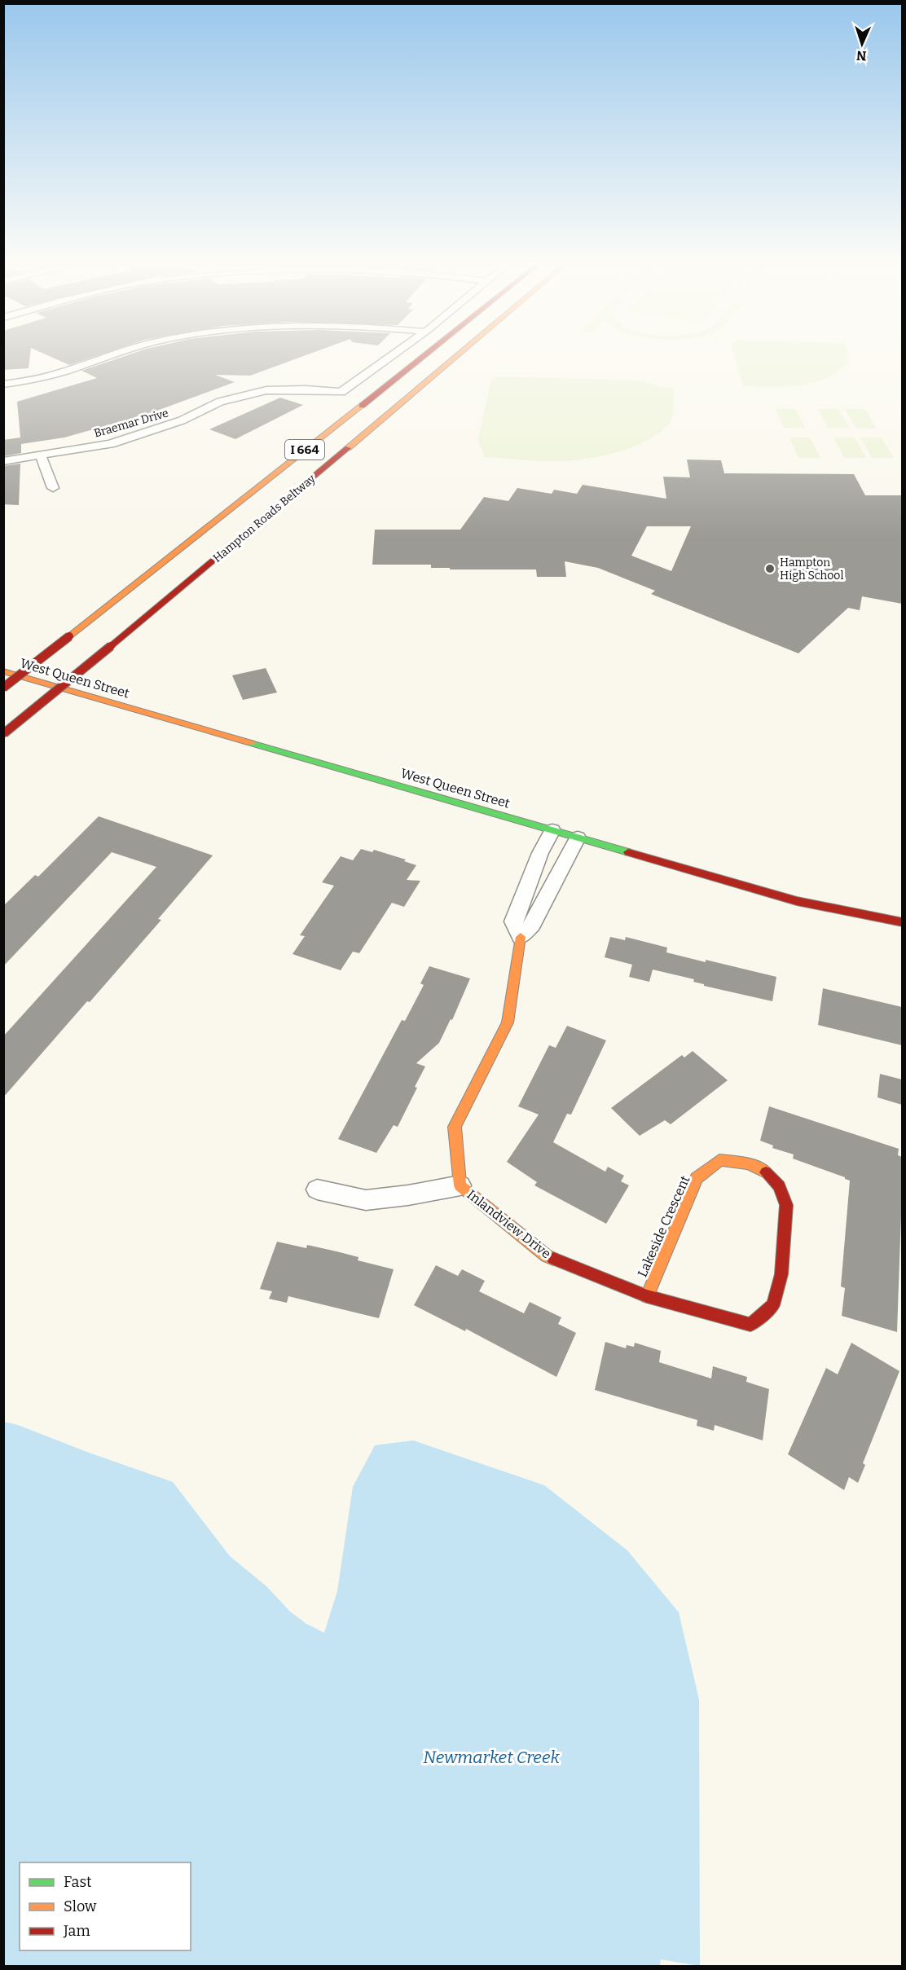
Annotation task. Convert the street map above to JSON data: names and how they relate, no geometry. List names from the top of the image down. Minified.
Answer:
{"streets":{"main road":["I 664","Hampton Roads Beltway","West Queen Street","Inlandview Drive","Lakeside Crescent"],"street":["Braemar Drive"]},"crossings":[["West Queen Street","Inlandview Drive"],["Inlandview Drive","Lakeside Crescent"]],"water":["Newmarket Creek"],"places":["Hampton High School"],"legend":["Fast","Slow","Jam"],"north":"bottom"}
